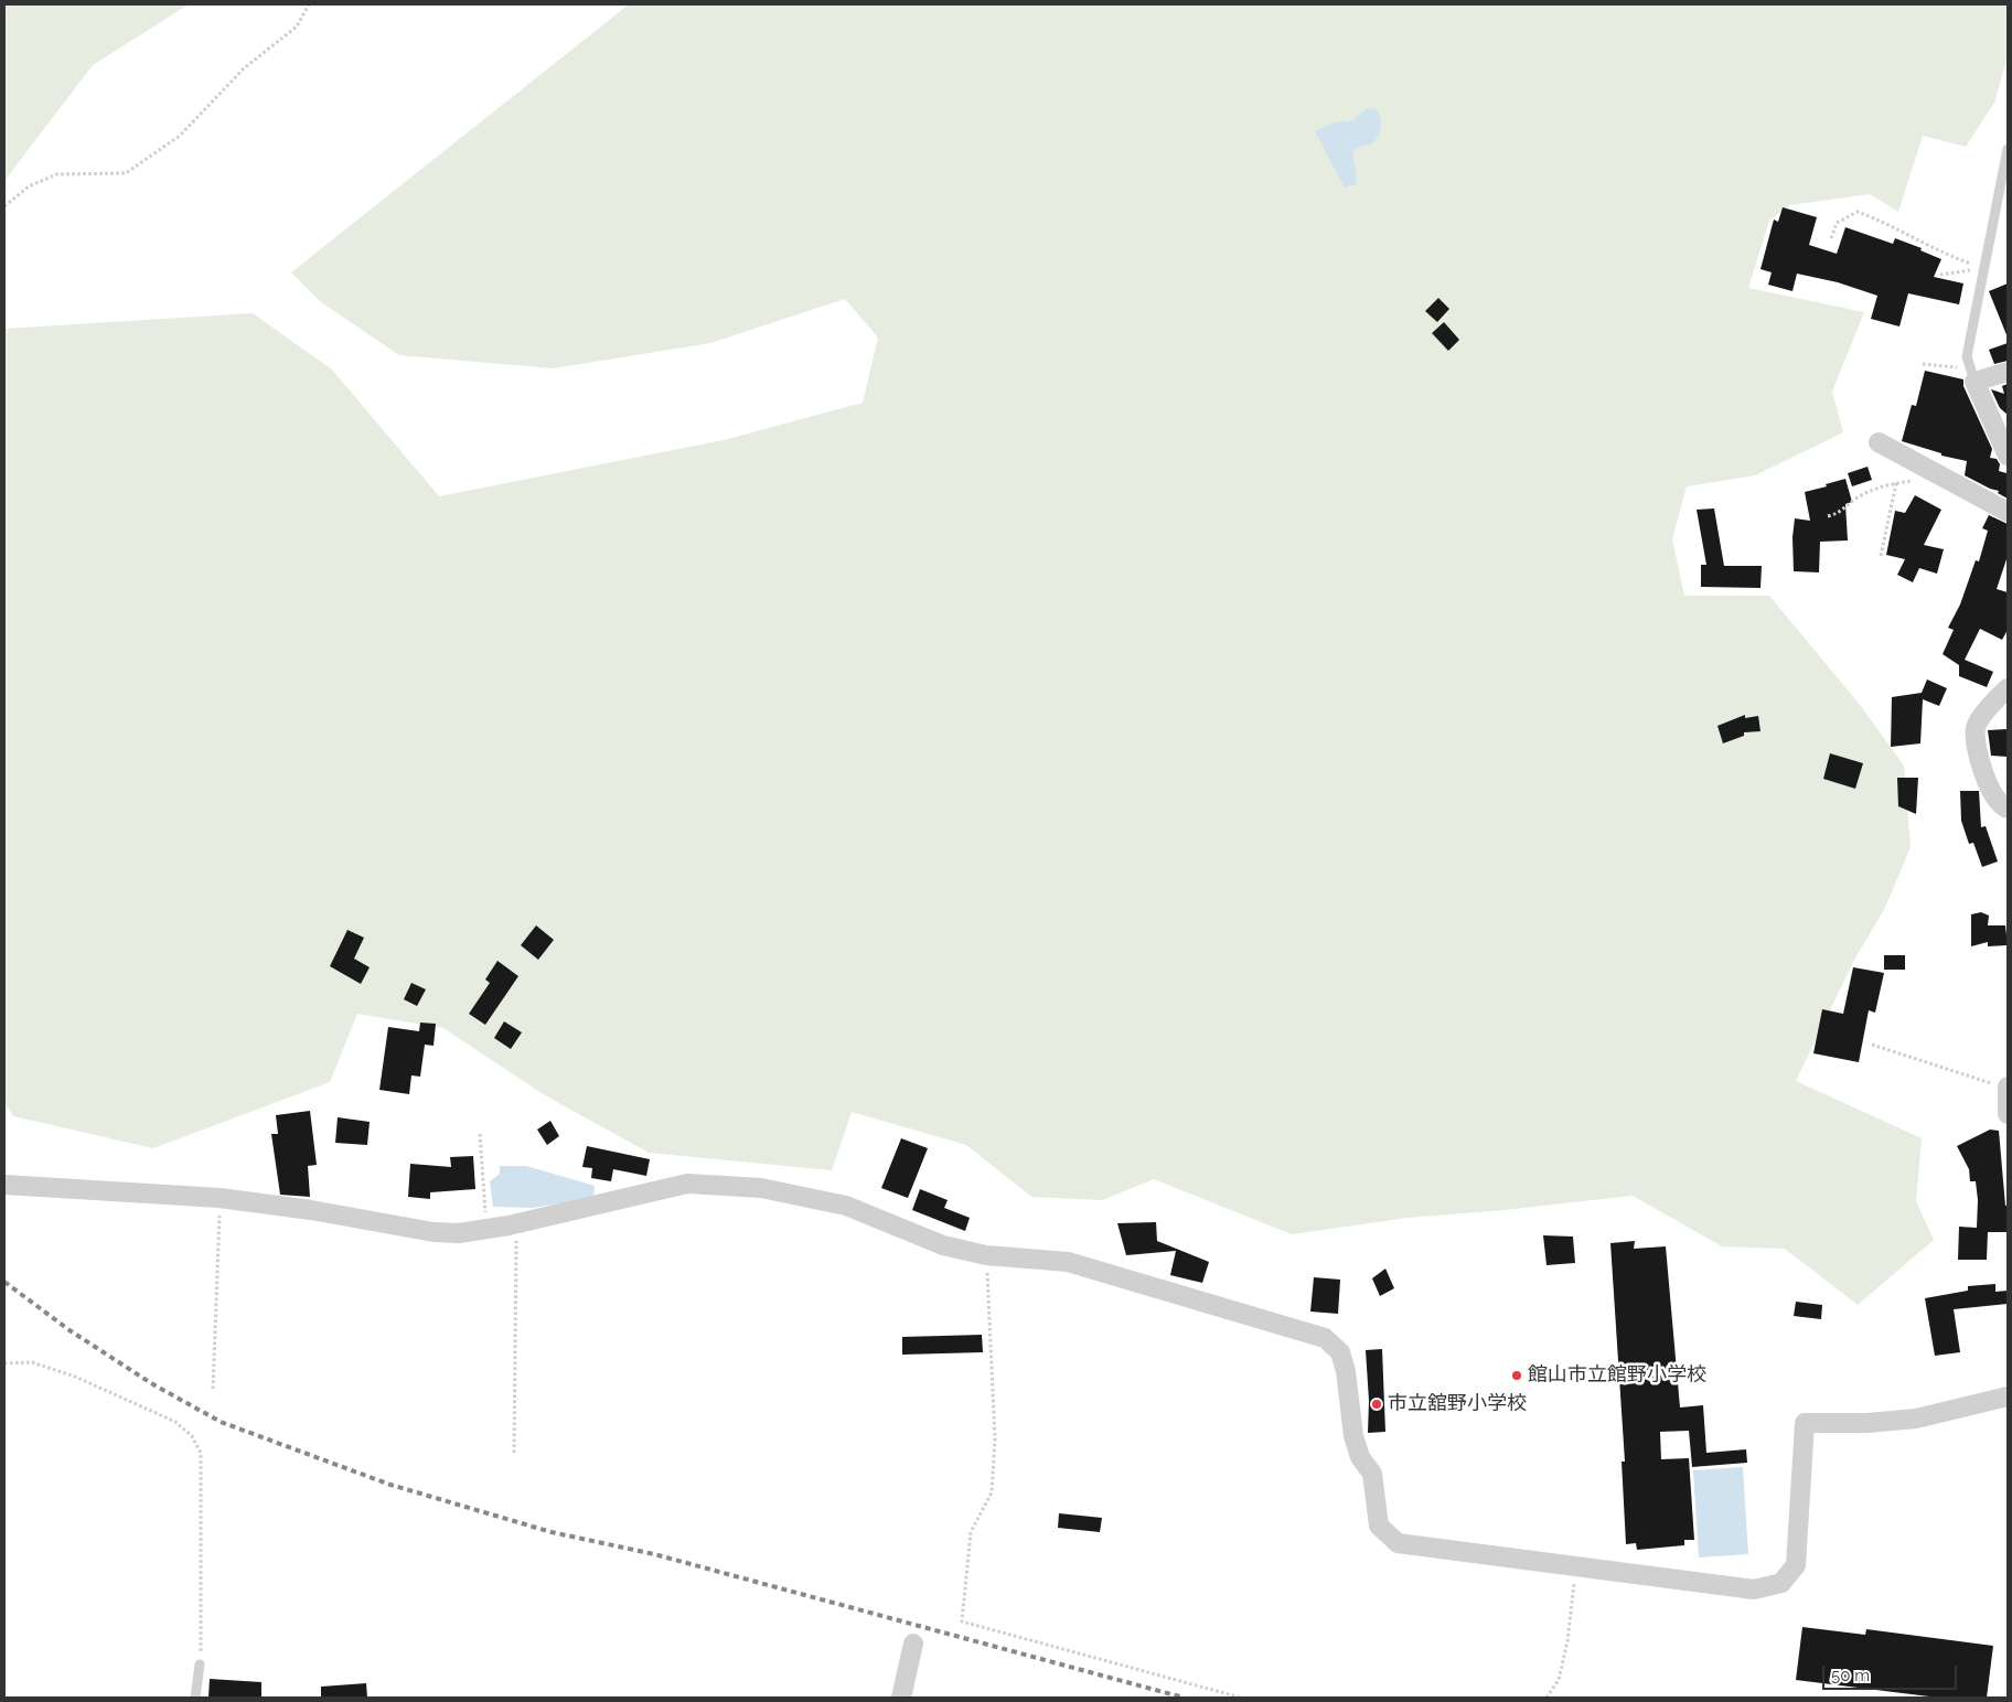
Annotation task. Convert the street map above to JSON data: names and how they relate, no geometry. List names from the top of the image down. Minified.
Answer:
{"places":["館山市立館野小学校","市立舘野小学校"],"scale_bar":"50 m"}
